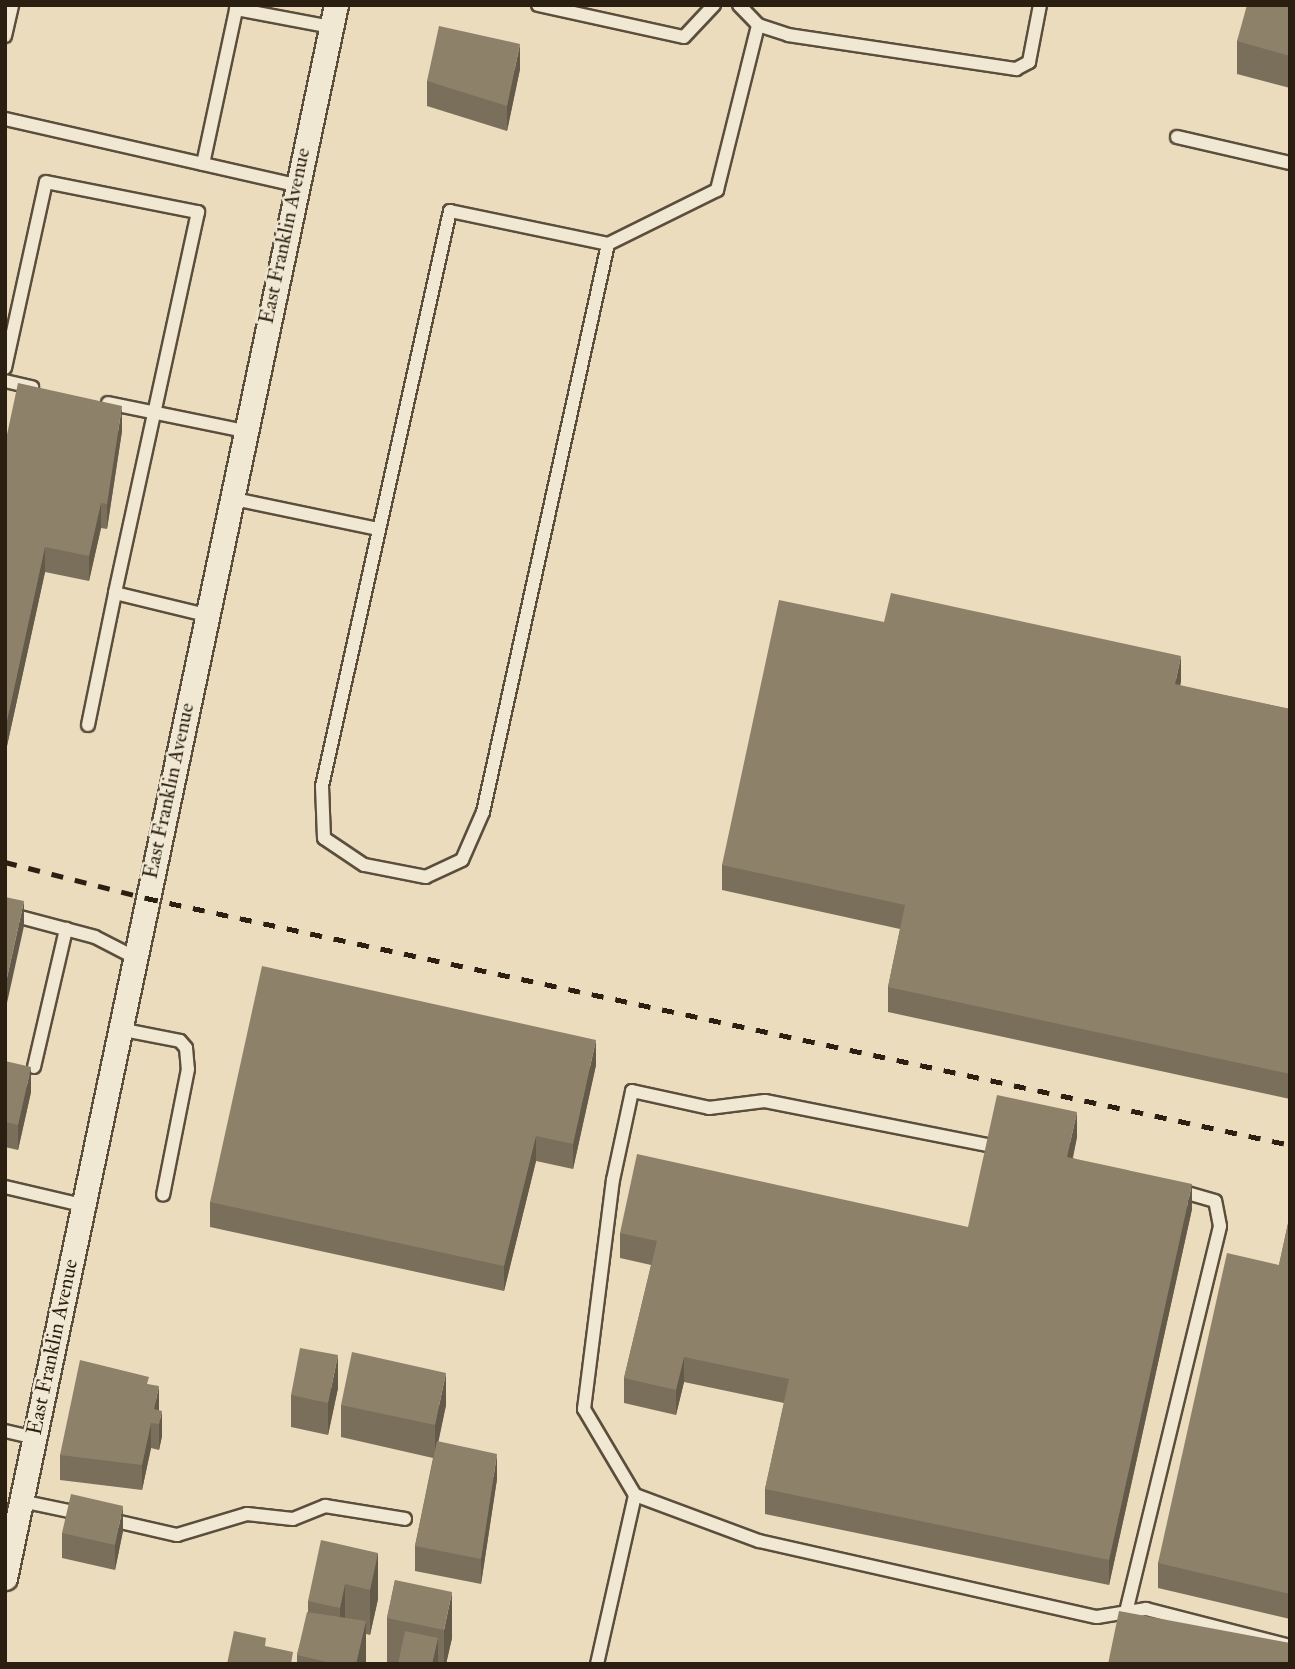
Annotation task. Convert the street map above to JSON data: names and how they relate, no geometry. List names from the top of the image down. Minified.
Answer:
{"streets":{"street":["East Franklin Avenue"]}}
